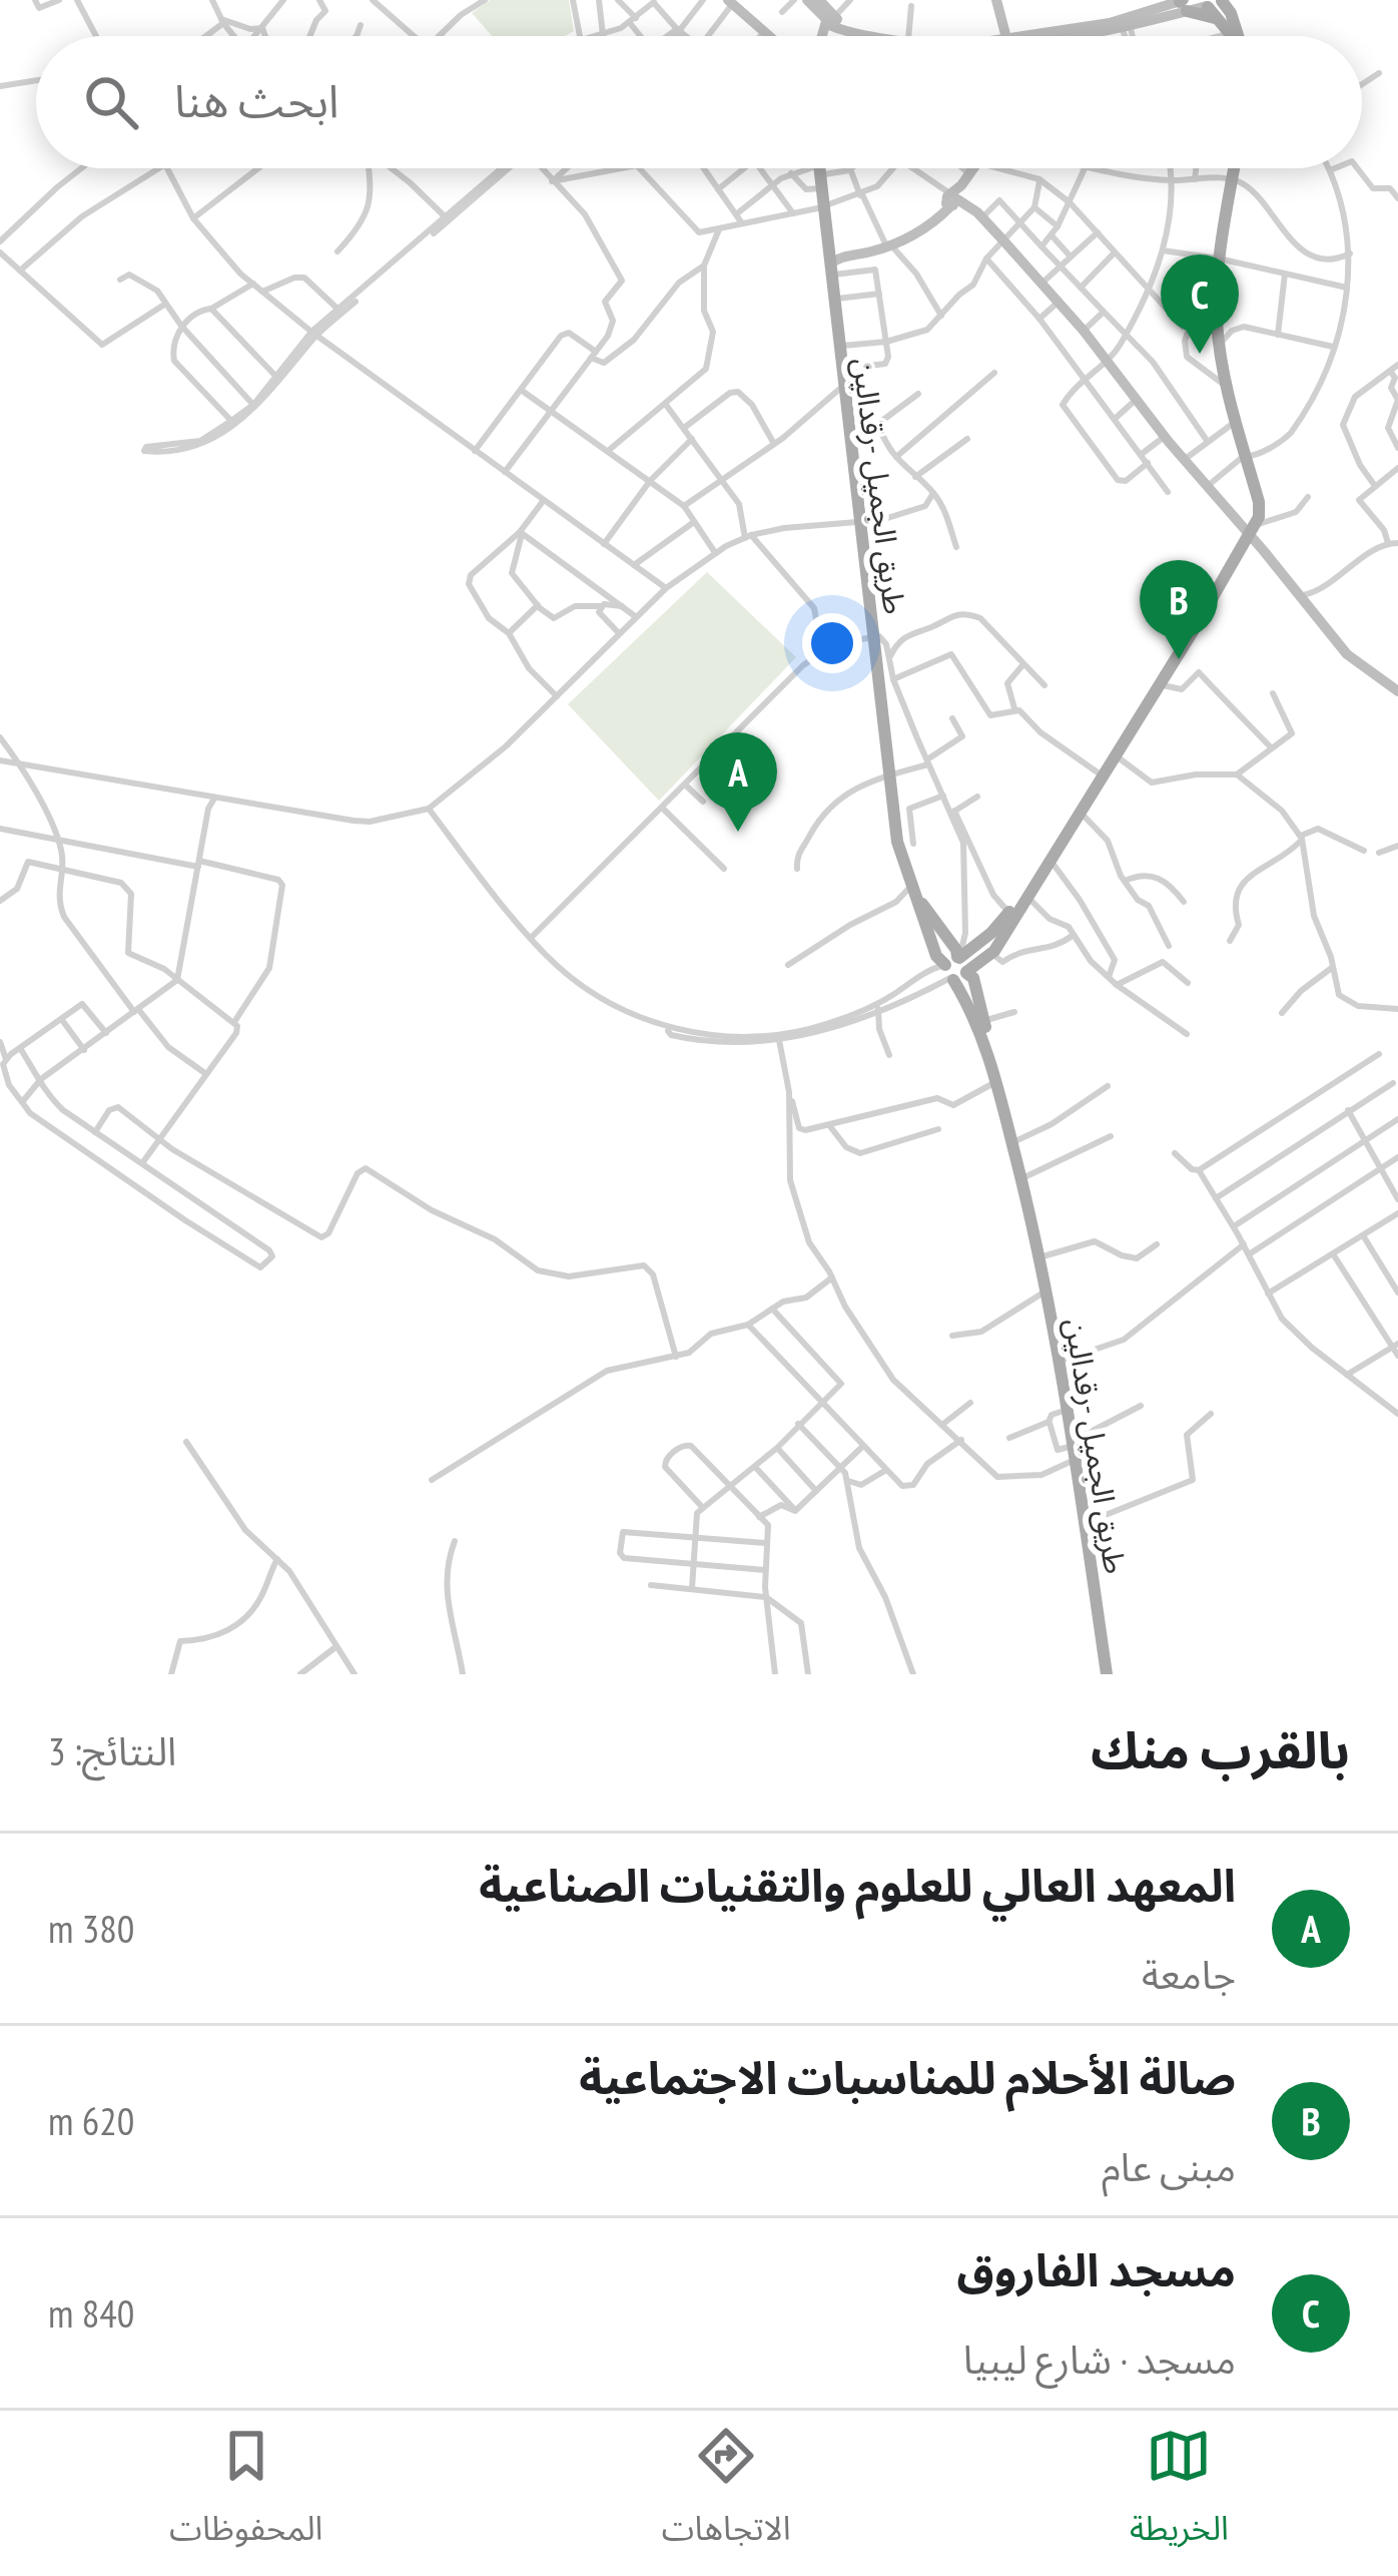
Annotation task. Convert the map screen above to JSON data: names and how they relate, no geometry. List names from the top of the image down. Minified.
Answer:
{"streets":{"main road":["طريق الجميل -رقدالين"]},"page":{"search":"ابحث هنا","pins":["C","B","A"],"heading":["بالقرب منك","النتائج: 3"],"list":[{"mark":"A","name":"المعهد العالي للعلوم والتقنيات الصناعية","note":"جامعة","value":"380 m"},{"mark":"B","name":"صالة الأحلام للمناسبات الاجتماعية","note":"مبنى عام","value":"620 m"},{"mark":"C","name":"مسجد الفاروق","note":"مسجد · شارع ليبيا","value":"840 m"}],"nav":["الخريطة","الاتجاهات","المحفوظات"]}}
